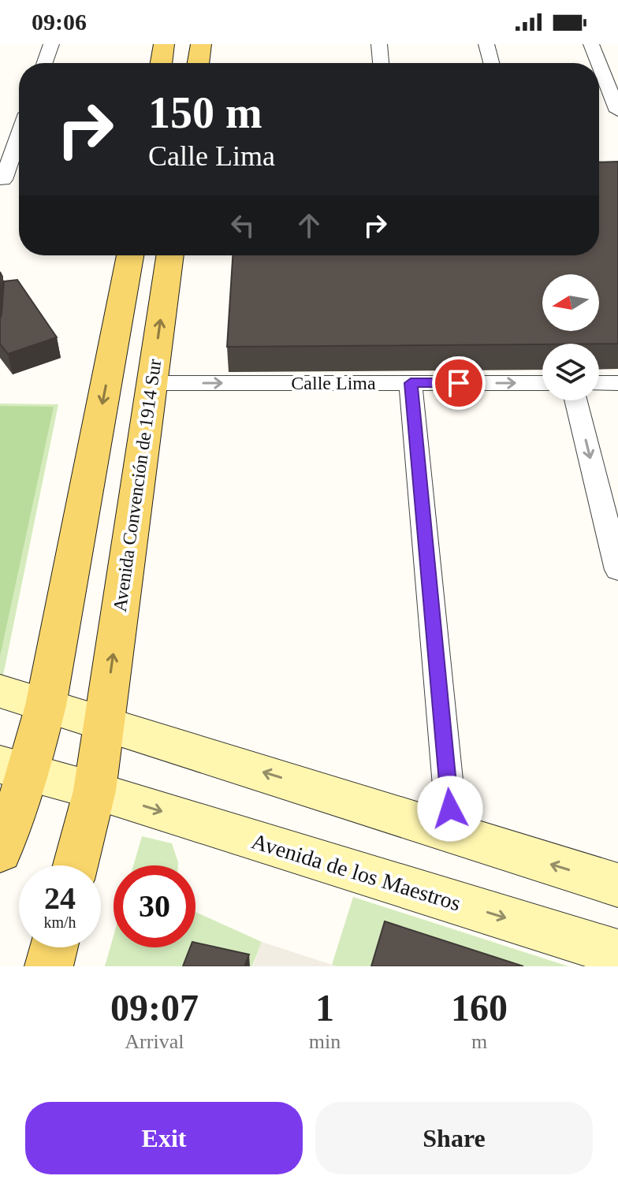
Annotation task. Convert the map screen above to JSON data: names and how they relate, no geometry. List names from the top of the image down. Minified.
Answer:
{"streets":{"main road":["Avenida Convención de 1914 Sur","Avenida de los Maestros"],"street":["Calle Lima"]},"crossings":[["Calle Lima","Avenida Convención de 1914 Sur"],["Avenida Convención de 1914 Sur","Avenida de los Maestros"]],"one_way":["Calle Lima"],"north":"left","page":{"status":"09:06","turn":["150 m","Calle Lima"],"speed":"24 km/h","limit":"30","eta":["09:07","Arrival","1","min","160","m"],"buttons":["Exit","Share"]}}
